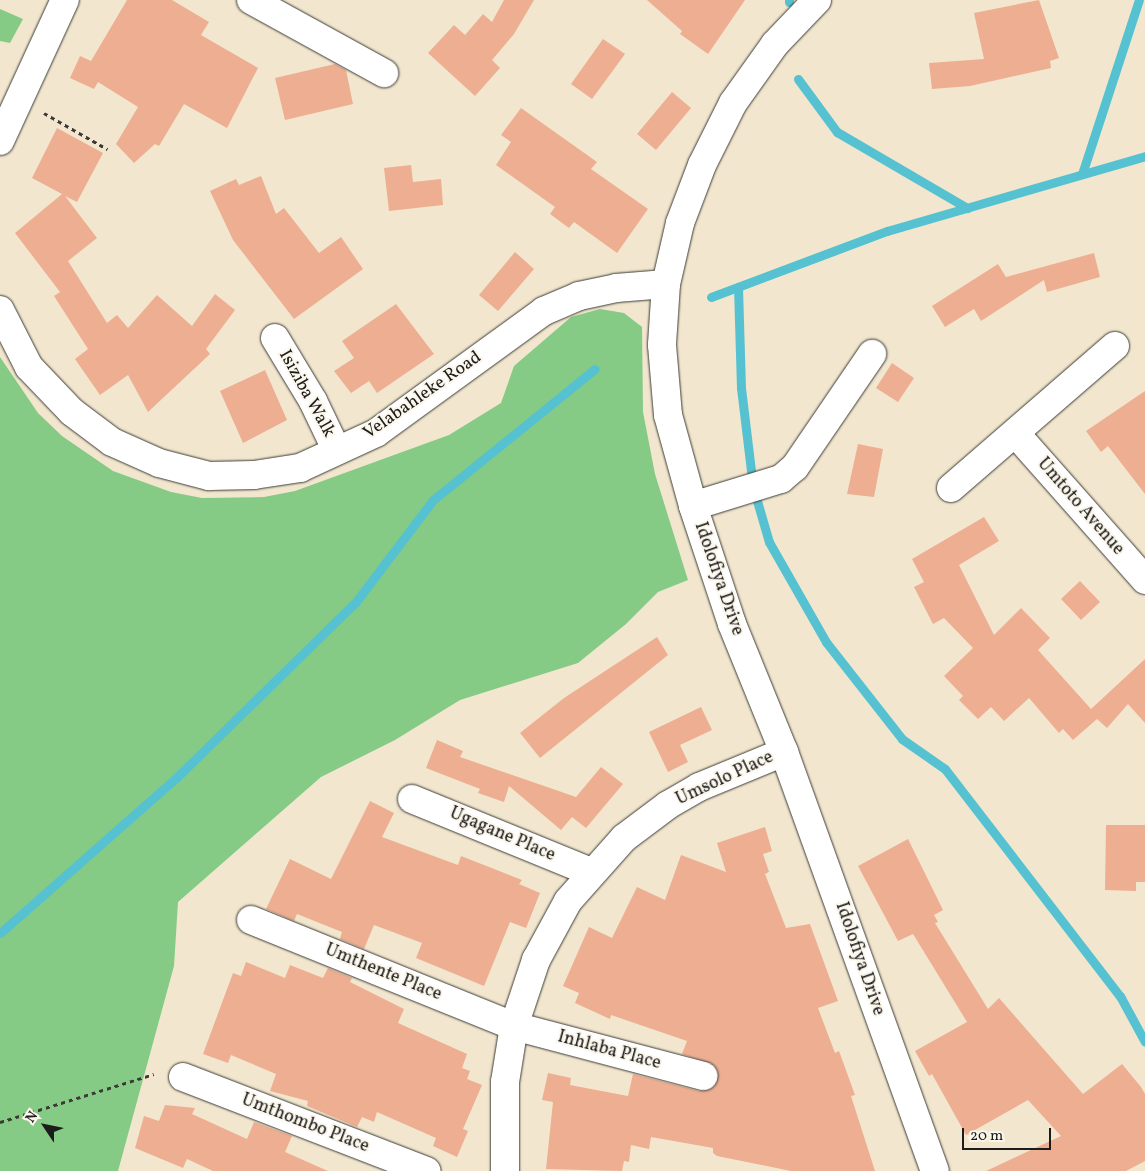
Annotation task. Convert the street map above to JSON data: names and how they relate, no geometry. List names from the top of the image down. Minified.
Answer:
{"streets":{"street":["Isiziba Walk","Velabahleke Road","Umtoto Avenue","Idolofiya Drive","Umsolo Place","Ugagane Place","Umthente Place","Inhlaba Place","Umthombo Place"]},"crossings":[["Isiziba Walk","Velabahleke Road"],["Velabahleke Road","Idolofiya Drive"],["Idolofiya Drive","Umsolo Place"],["Umsolo Place","Ugagane Place"],["Umsolo Place","Umthente Place"],["Umsolo Place","Inhlaba Place"],["Umthente Place","Inhlaba Place"]],"scale_bar":"20 m","north":"top left"}
